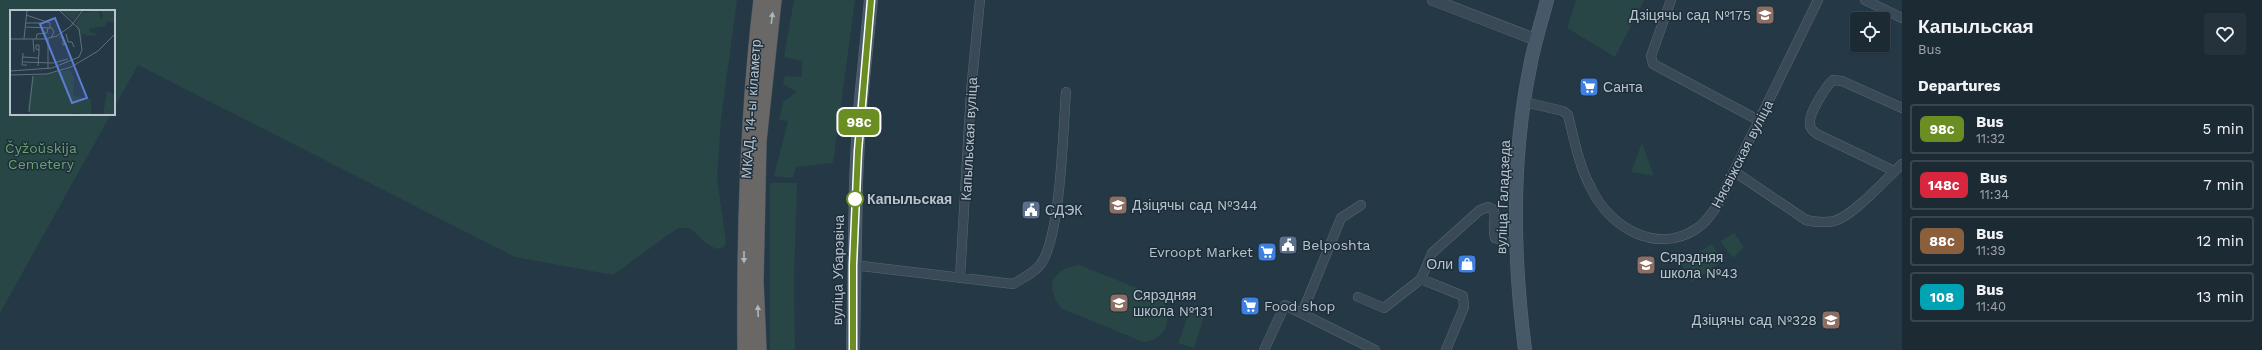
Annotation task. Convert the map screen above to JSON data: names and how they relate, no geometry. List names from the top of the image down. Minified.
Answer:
{"streets":{"highway":["МКАД, 14-ы кіламетр"],"main road":["вуліца Галадзеда","вуліца Убарэвіча"],"street":["Капыльская вуліца","Нясвіжская вуліца"]},"crossings":[["Нясвіжская вуліца","вуліца Галадзеда"]],"parks":["Čyžoŭskija Cemetery"],"places":{"school or university":["Дзіцячы сад №175","Дзіцячы сад №344","Сярэдняя школа №43","Сярэдняя школа №131","Дзіцячы сад №328"],"supermarket":["Санта","Evroopt Market","Food shop"],"other":["Капыльская"],"public building":["СДЭК","Belposhta"],"shop":["Оли"]},"lines":["bus line 98с"],"page":{"on_map":"98с","heading":[["Капыльская","Bus"],"Departures"],"list":[{"mark":"98с","name":"Bus","note":"11:32","value":"5 min"},{"mark":"148с","name":"Bus","note":"11:34","value":"7 min"},{"mark":"88с","name":"Bus","note":"11:39","value":"12 min"},{"mark":"108","name":"Bus","note":"11:40","value":"13 min"}]}}
